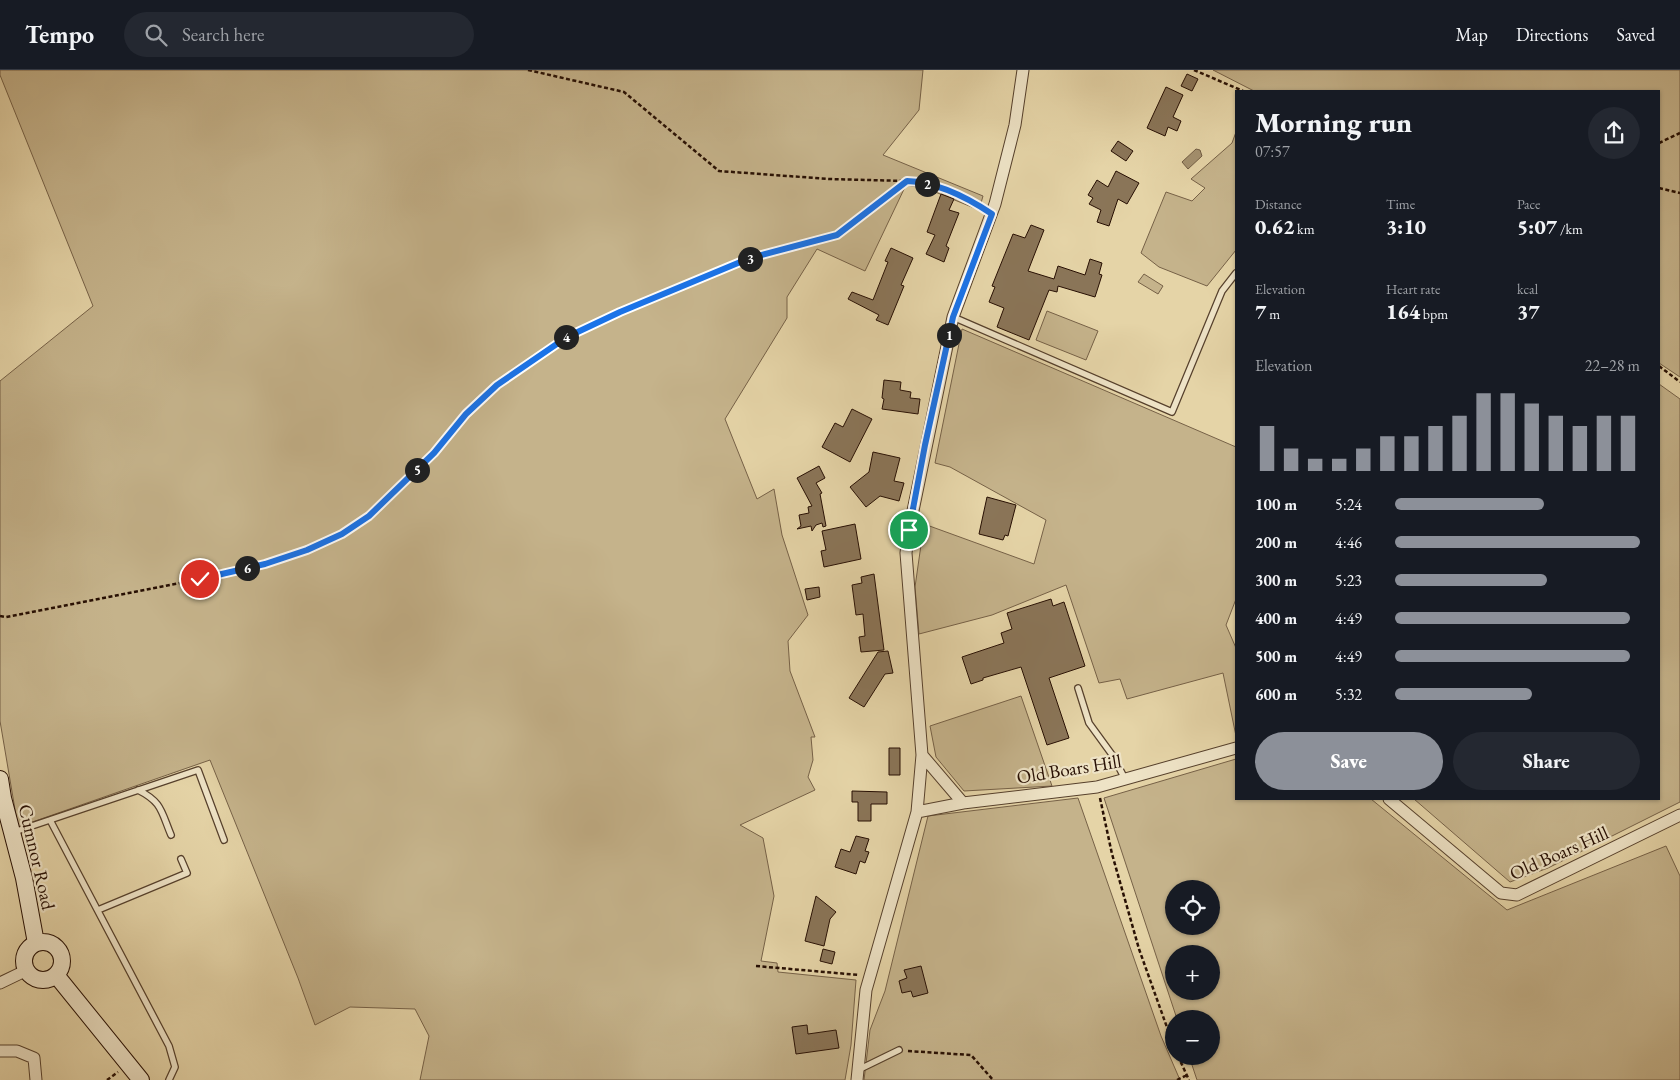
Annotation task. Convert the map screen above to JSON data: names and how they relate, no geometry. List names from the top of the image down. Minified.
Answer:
{"streets":{"main road":["Cumnor Road"],"street":["Old Boars Hill"]},"page":{"header":"Tempo","search":"Search here","nav":["Map","Directions","Saved"],"heading":["Morning run","07:57"],"pins":["2","3","1","4","5","6"],"stats":[["Distance","0.62 km"],["Time","3:10"],["Pace","5:07 /km"],["Elevation","7 m"],["Heart rate","164 bpm"],["kcal","37"]],"chart":["Elevation","22–28 m"],"list":[{"name":"100 m","note":"5:24"},{"name":"200 m","note":"4:46"},{"name":"300 m","note":"5:23"},{"name":"400 m","note":"4:49"},{"name":"500 m","note":"4:49"},{"name":"600 m","note":"5:32"}],"buttons":["Save","Share"],"map_buttons":["+","−"]}}
